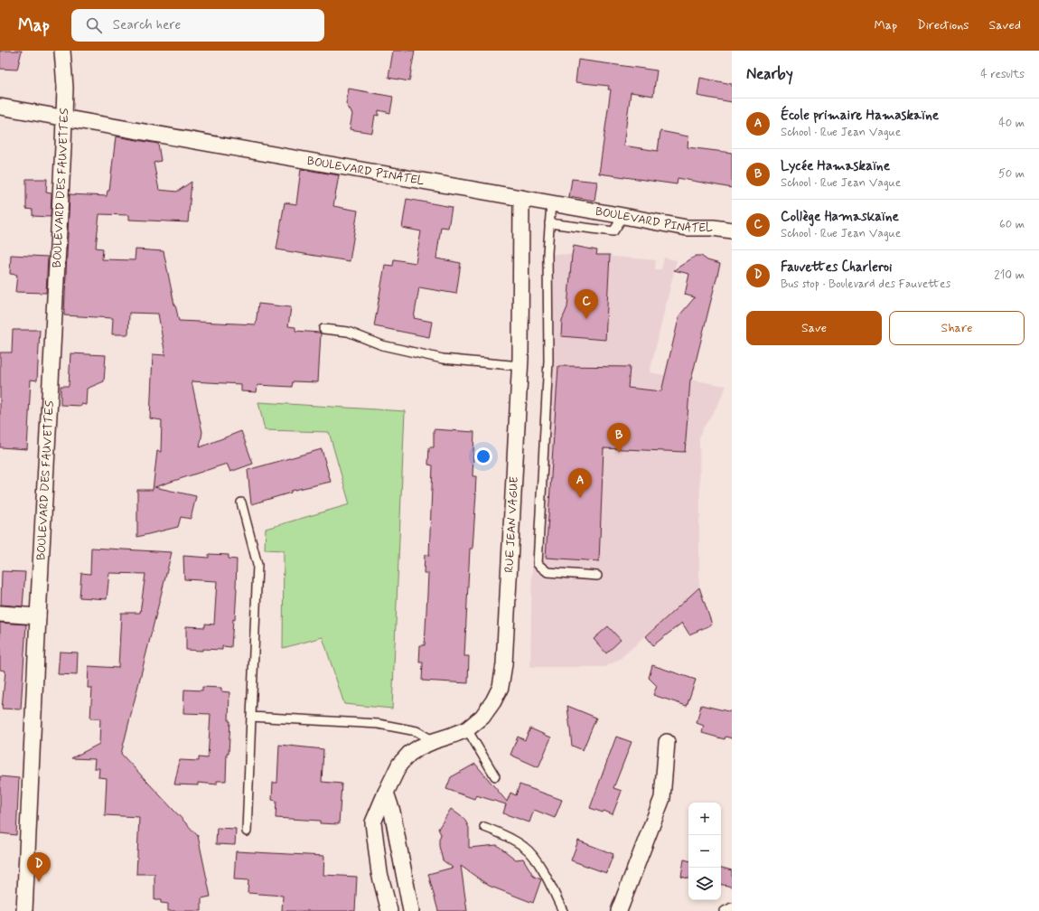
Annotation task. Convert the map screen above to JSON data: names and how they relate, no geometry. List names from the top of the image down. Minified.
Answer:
{"streets":{"street":["BOULEVARD PINATEL","BOULEVARD DES FAUVETTES","RUE JEAN VAGUE"]},"crossings":[["BOULEVARD PINATEL","BOULEVARD DES FAUVETTES"],["BOULEVARD PINATEL","RUE JEAN VAGUE"]],"page":{"header":"Map","search":"Search here","nav":["Map","Directions","Saved"],"heading":["Nearby","4 results"],"list":[{"mark":"A","name":"École primaire Hamaskaïne","note":"School · Rue Jean Vague","value":"40 m"},{"mark":"B","name":"Lycée Hamaskaïne","note":"School · Rue Jean Vague","value":"50 m"},{"mark":"C","name":"Collège Hamaskaïne","note":"School · Rue Jean Vague","value":"60 m"},{"mark":"D","name":"Fauvettes Charleroi","note":"Bus stop · Boulevard des Fauvettes","value":"210 m"}],"pins":["C","B","A","D"],"buttons":["Save","Share"],"map_buttons":["+","−"]}}
